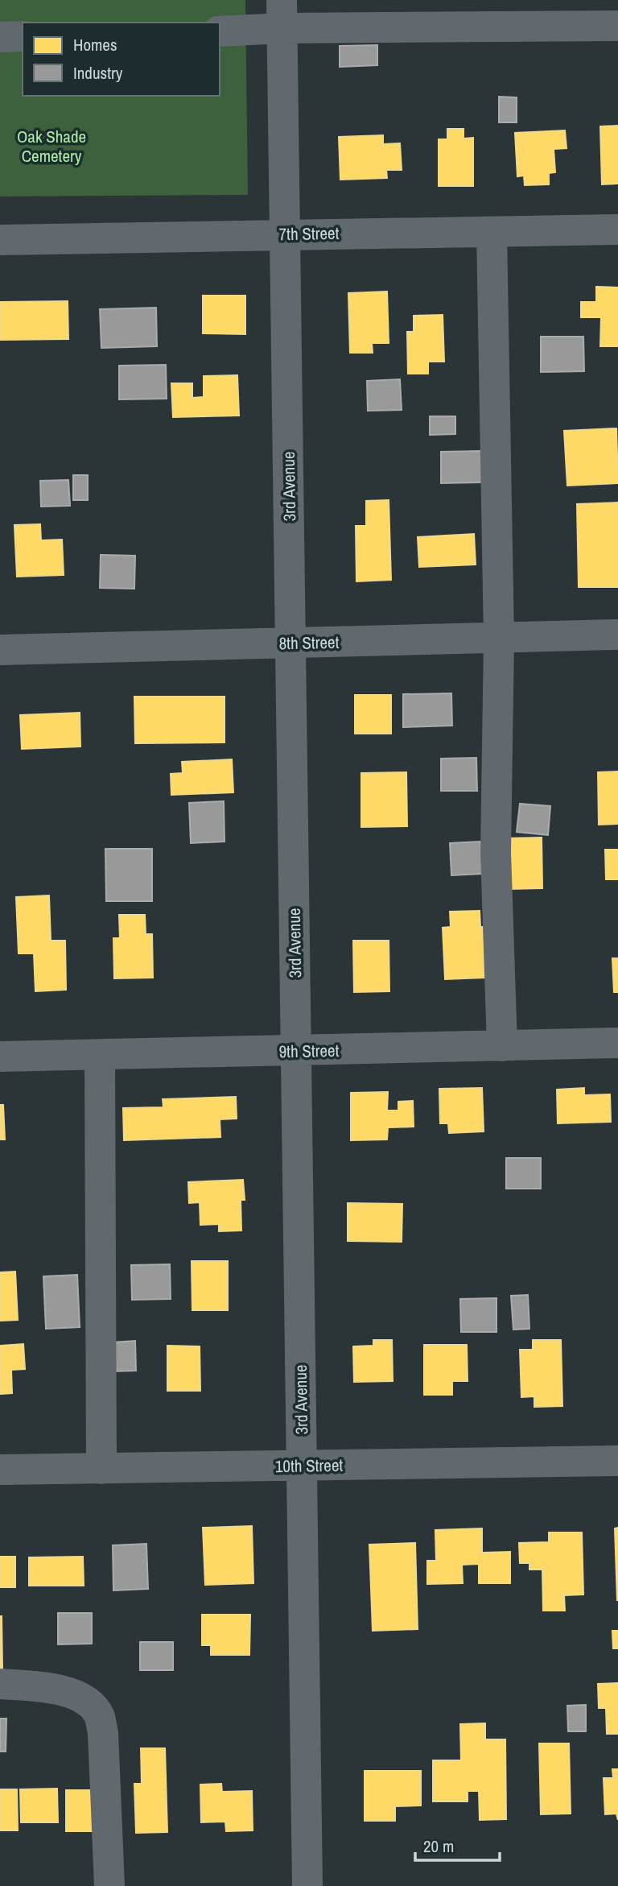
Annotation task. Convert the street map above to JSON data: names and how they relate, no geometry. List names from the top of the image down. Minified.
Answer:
{"streets":{"street":["7th Street","3rd Avenue","8th Street","9th Street","10th Street"]},"crossings":[["7th Street","3rd Avenue"],["3rd Avenue","8th Street"],["3rd Avenue","9th Street"],["3rd Avenue","10th Street"]],"parks":["Oak Shade Cemetery"],"legend":["Homes","Industry"],"scale_bar":"20 m"}
